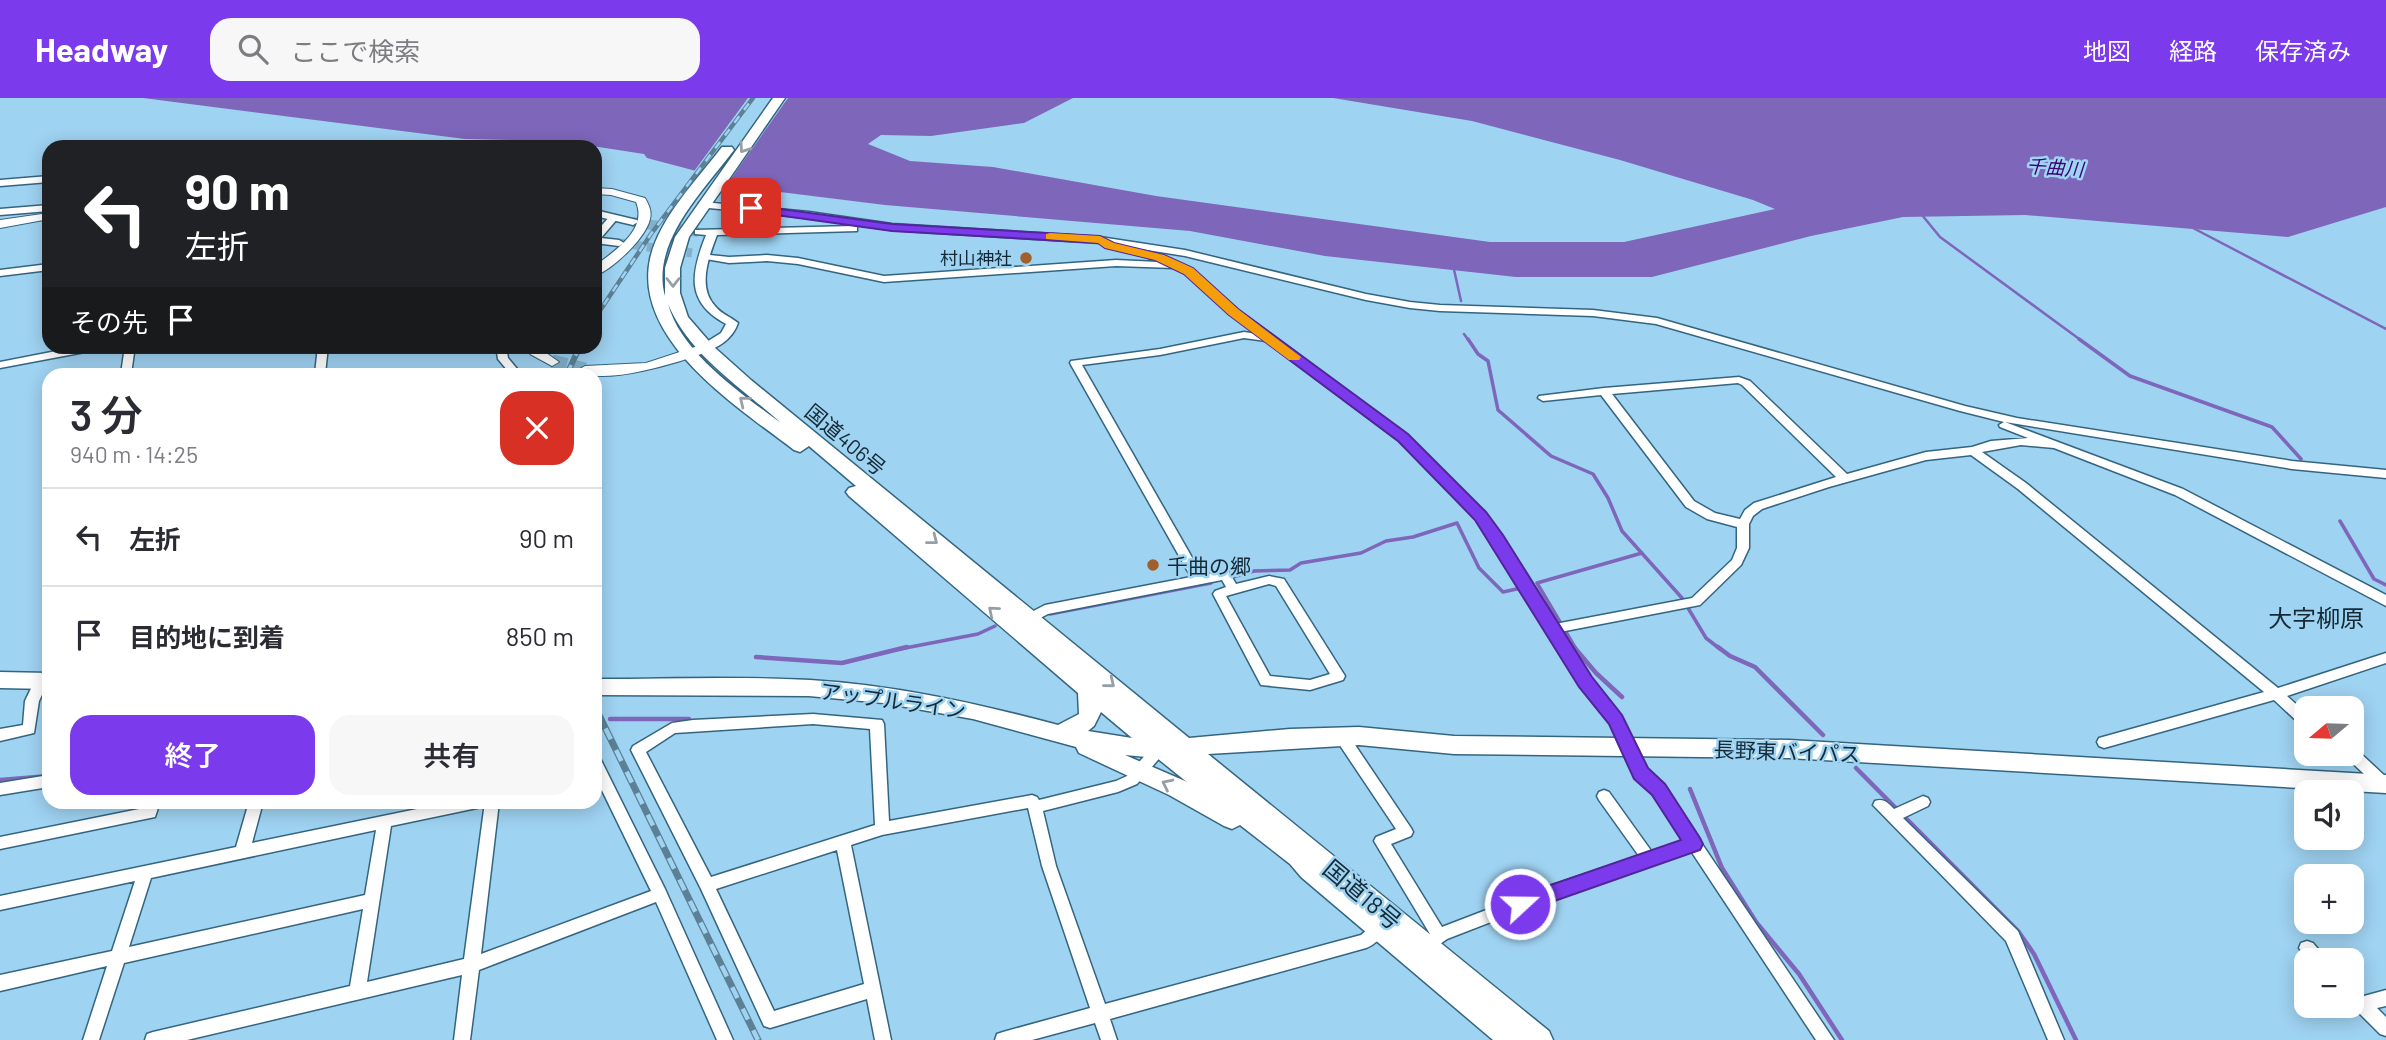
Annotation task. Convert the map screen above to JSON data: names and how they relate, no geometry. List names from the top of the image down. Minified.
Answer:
{"streets":{"highway":["国道406号","アップルライン","長野東バイパス","国道18号"]},"crossings":[["国道406号","アップルライン"],["国道406号","長野東バイパス"],["国道406号","国道18号"],["アップルライン","長野東バイパス"],["アップルライン","国道18号"],["長野東バイパス","国道18号"]],"districts":["大字柳原"],"water":["千曲川"],"places":["村山神社","千曲の郷"],"north":"left","page":{"header":"Headway","search":"ここで検索","nav":["地図","経路","保存済み"],"turn":["90 m","左折"],"then":"その先","heading":["3 分","940 m · 14:25"],"list":[{"name":"左折","value":"90 m"},{"name":"目的地に到着","value":"850 m"}],"map_buttons":["+","−"],"buttons":["終了","共有"]}}
